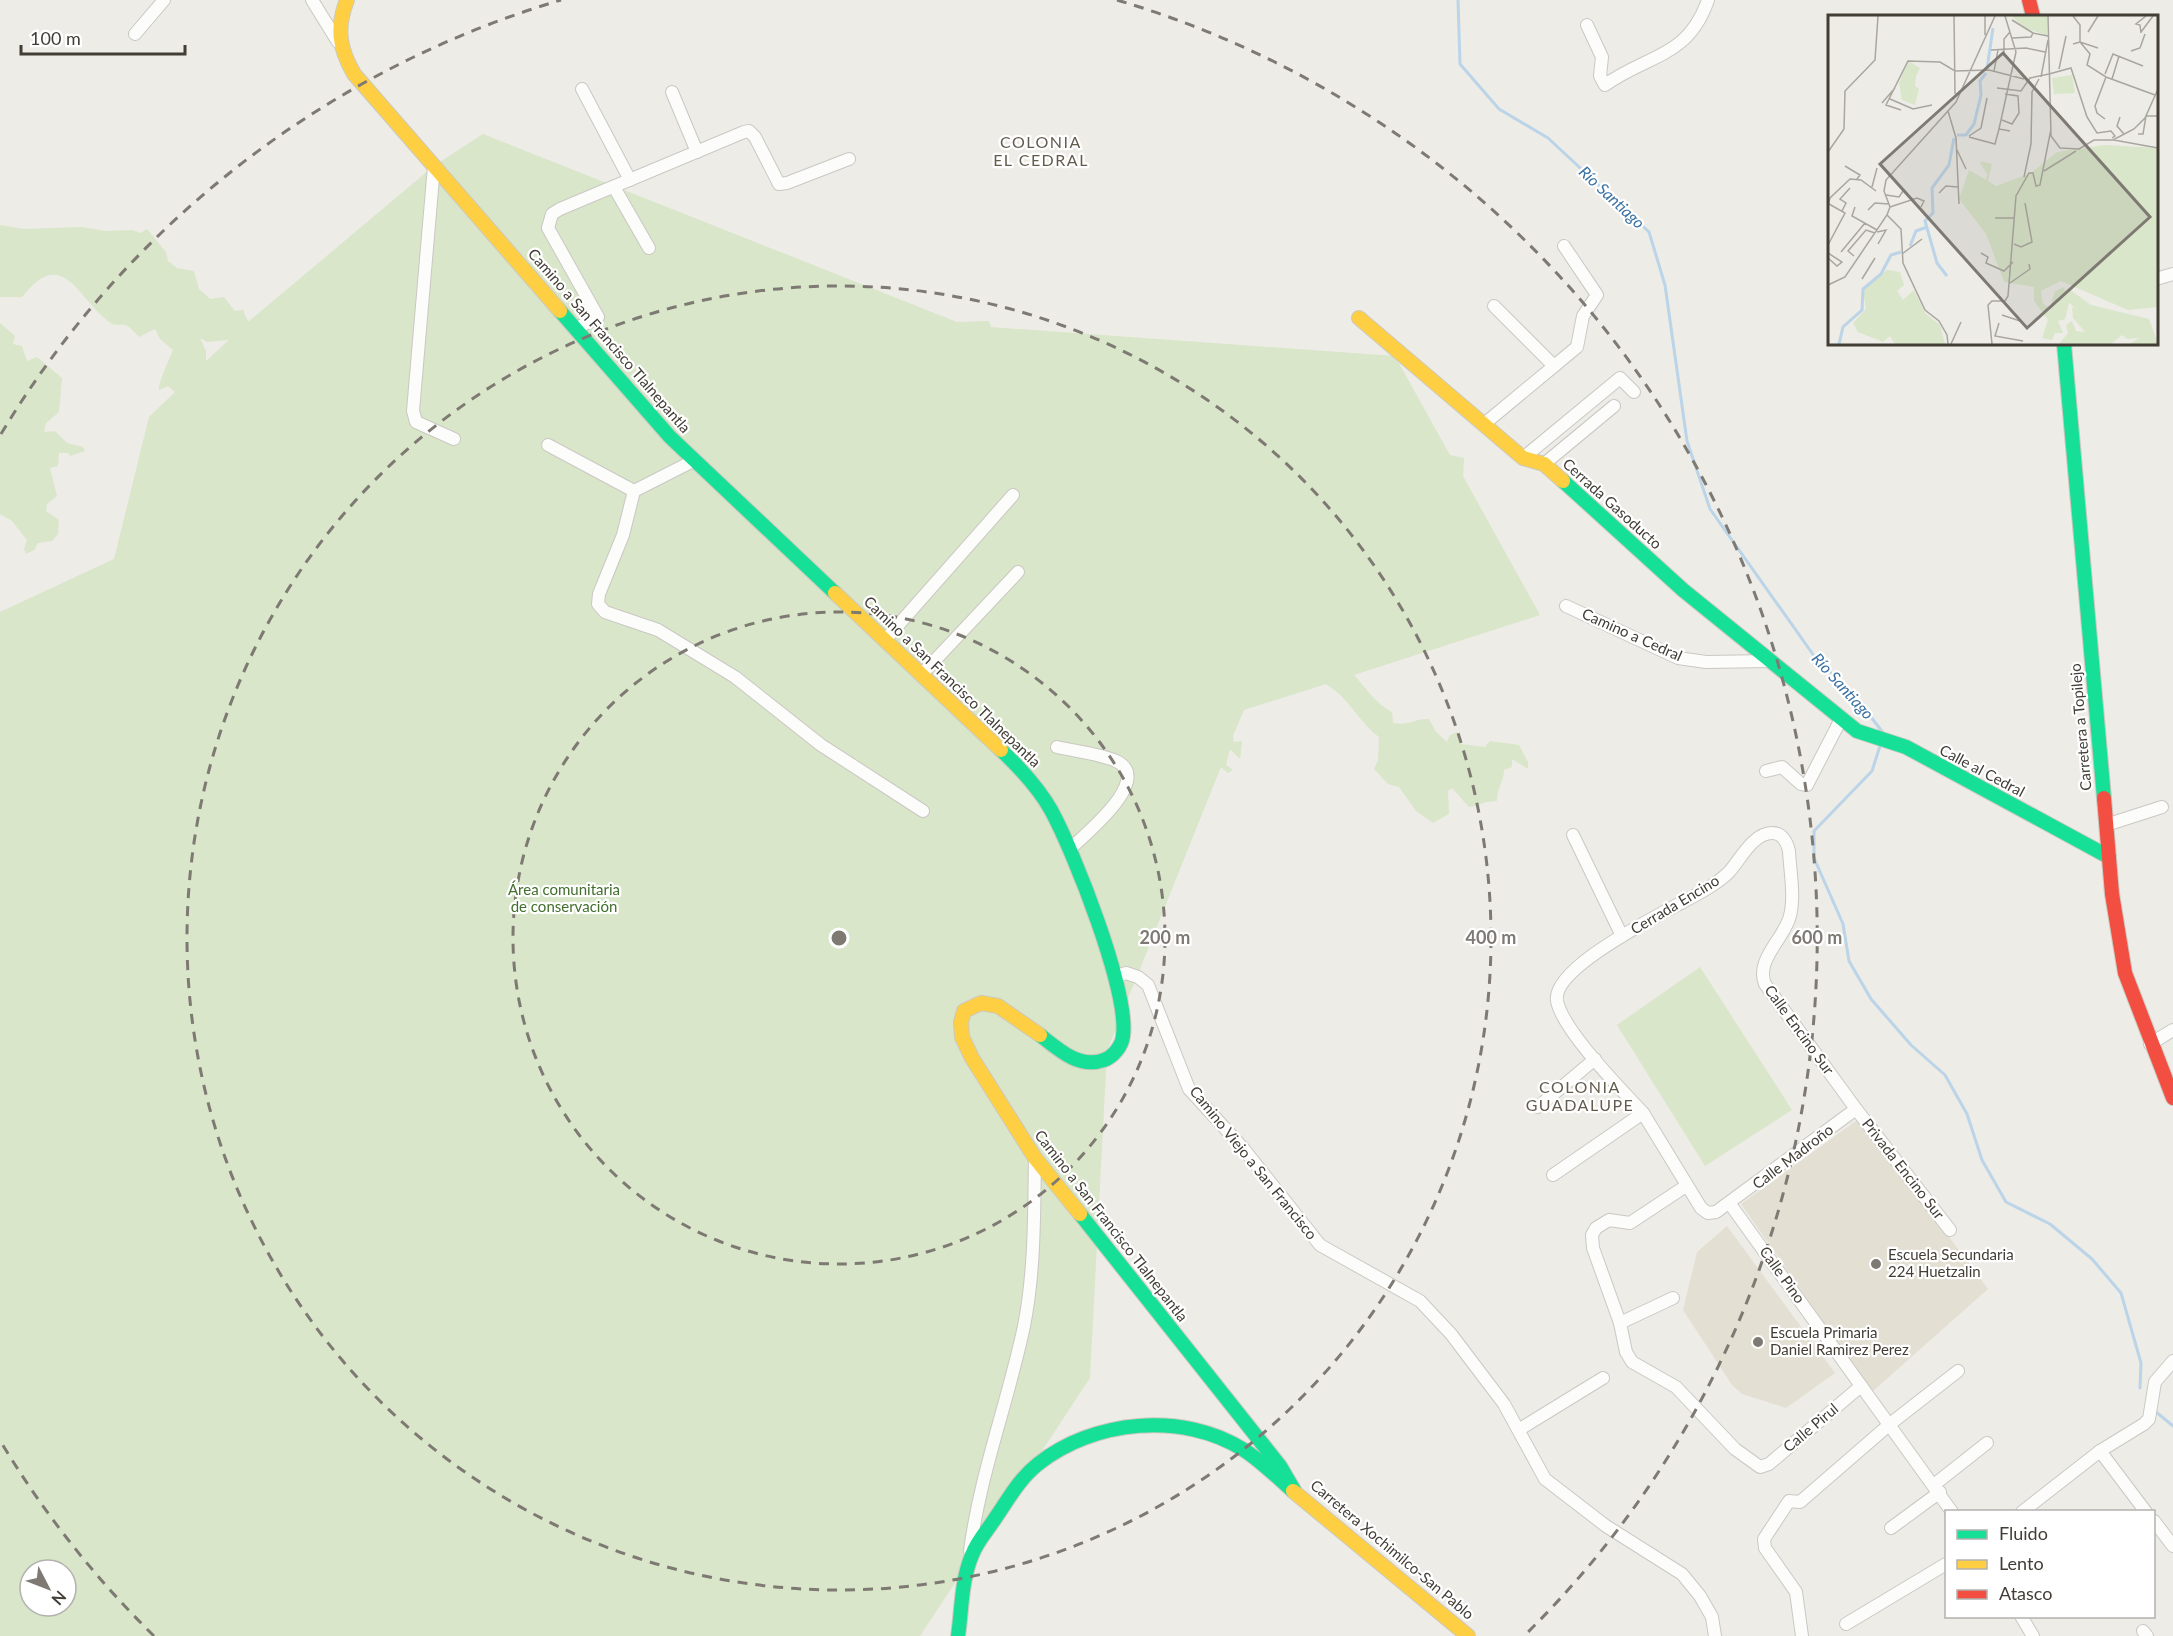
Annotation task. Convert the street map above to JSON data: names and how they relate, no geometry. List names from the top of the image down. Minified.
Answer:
{"streets":{"street":["Camino a San Francisco Tlalnepantla","Cerrada Gasoducto","Camino a Cedral","Carretera a Topilejo","Calle al Cedral","Cerrada Encino","Calle Encino Sur","Calle Madroño","Camino Viejo a San Francisco","Privada Encino Sur","Calle Pino","Calle Pirul","Carretera Xochimilco-San Pablo"]},"crossings":[["Camino a San Francisco Tlalnepantla","Camino Viejo a San Francisco"],["Camino a San Francisco Tlalnepantla","Carretera Xochimilco-San Pablo"],["Cerrada Gasoducto","Camino a Cedral"],["Cerrada Gasoducto","Calle al Cedral"],["Carretera a Topilejo","Calle al Cedral"],["Cerrada Encino","Calle Encino Sur"],["Calle Encino Sur","Calle Madroño"],["Calle Encino Sur","Privada Encino Sur"],["Calle Madroño","Privada Encino Sur"],["Calle Madroño","Calle Pino"],["Calle Pino","Calle Pirul"]],"districts":["COLONIA EL CEDRAL","COLONIA GUADALUPE"],"water":["Río Santiago"],"parks":["Área comunitaria de conservación"],"places":["Escuela Secundaria 224 Huetzalin","Escuela Primaria Daniel Ramirez Perez"],"legend":["Fluido","Lento","Atasco"],"scale_bar":"100 m","north":"bottom right","rings":["200 m","400 m","600 m"]}
